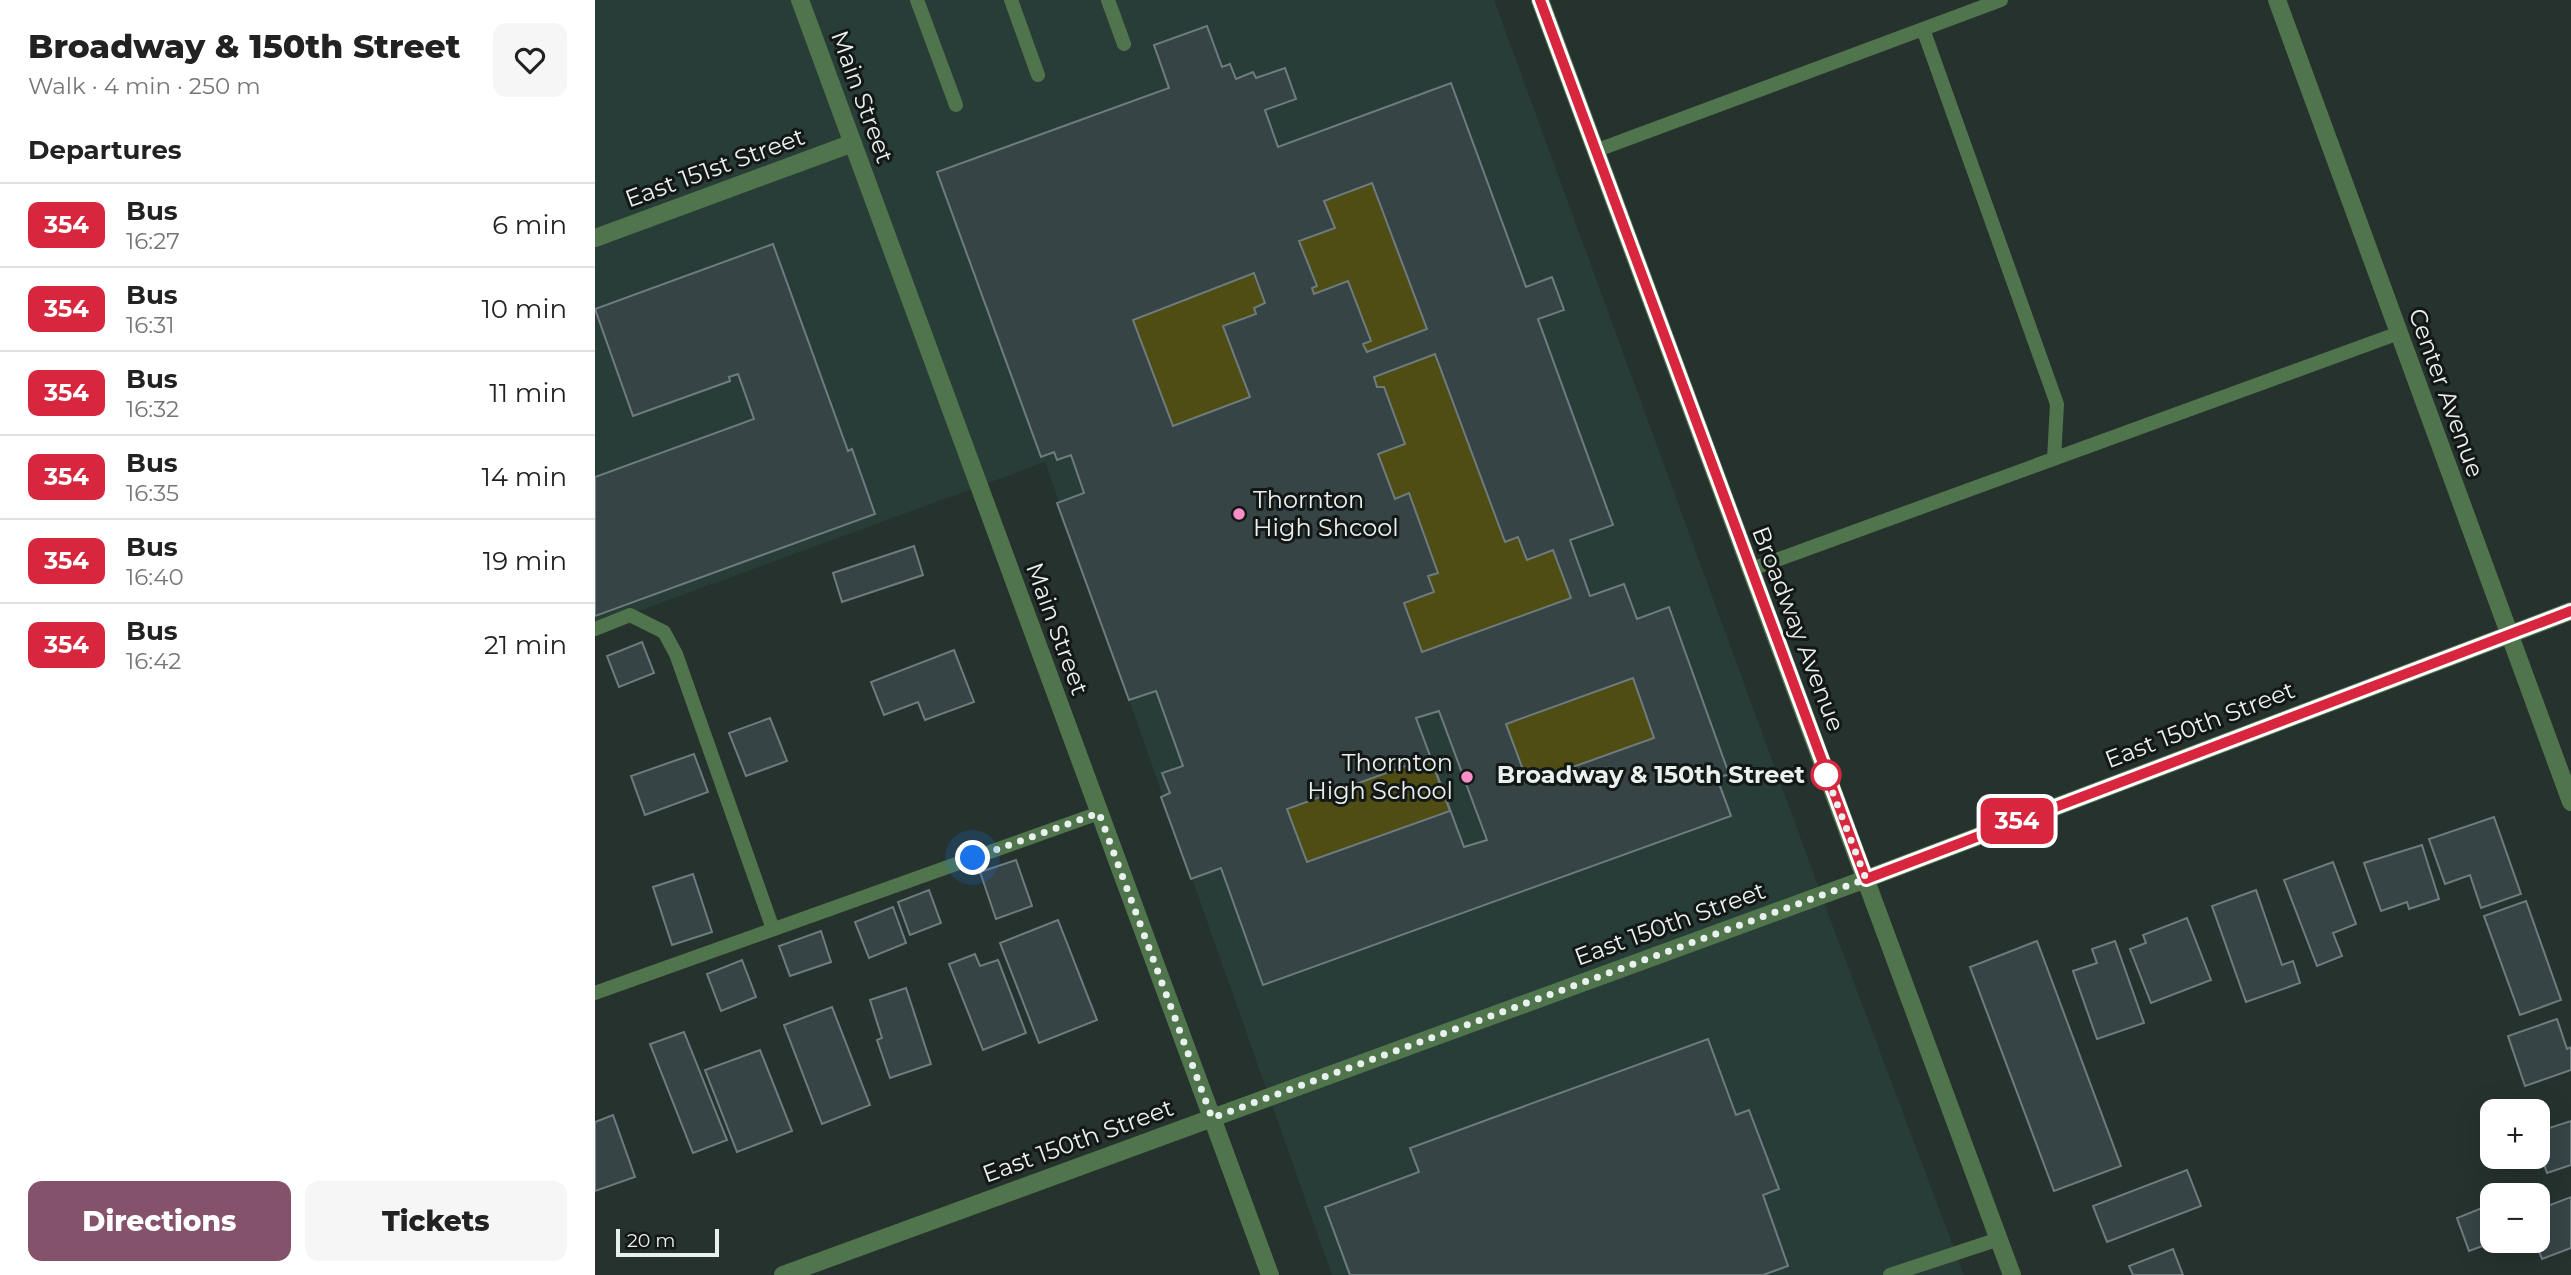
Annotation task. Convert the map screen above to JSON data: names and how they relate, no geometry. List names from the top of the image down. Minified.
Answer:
{"streets":{"street":["Main Street","East 151st Street","Center Avenue","Broadway Avenue","East 150th Street"]},"crossings":[["Main Street","East 151st Street"],["Main Street","East 150th Street"],["Center Avenue","East 150th Street"],["Broadway Avenue","East 150th Street"]],"places":["Thornton High Shcool","Broadway & 150th Street","Thornton High School"],"lines":["bus line 354"],"scale_bar":"20 m","page":{"heading":[["Broadway & 150th Street","Walk · 4 min · 250 m"],"Departures"],"on_map":"354","list":[{"mark":"354","name":"Bus","note":"16:27","value":"6 min"},{"mark":"354","name":"Bus","note":"16:31","value":"10 min"},{"mark":"354","name":"Bus","note":"16:32","value":"11 min"},{"mark":"354","name":"Bus","note":"16:35","value":"14 min"},{"mark":"354","name":"Bus","note":"16:40","value":"19 min"},{"mark":"354","name":"Bus","note":"16:42","value":"21 min"}],"map_buttons":["+","−"],"buttons":["Directions","Tickets"],"scale":"20 m"}}
